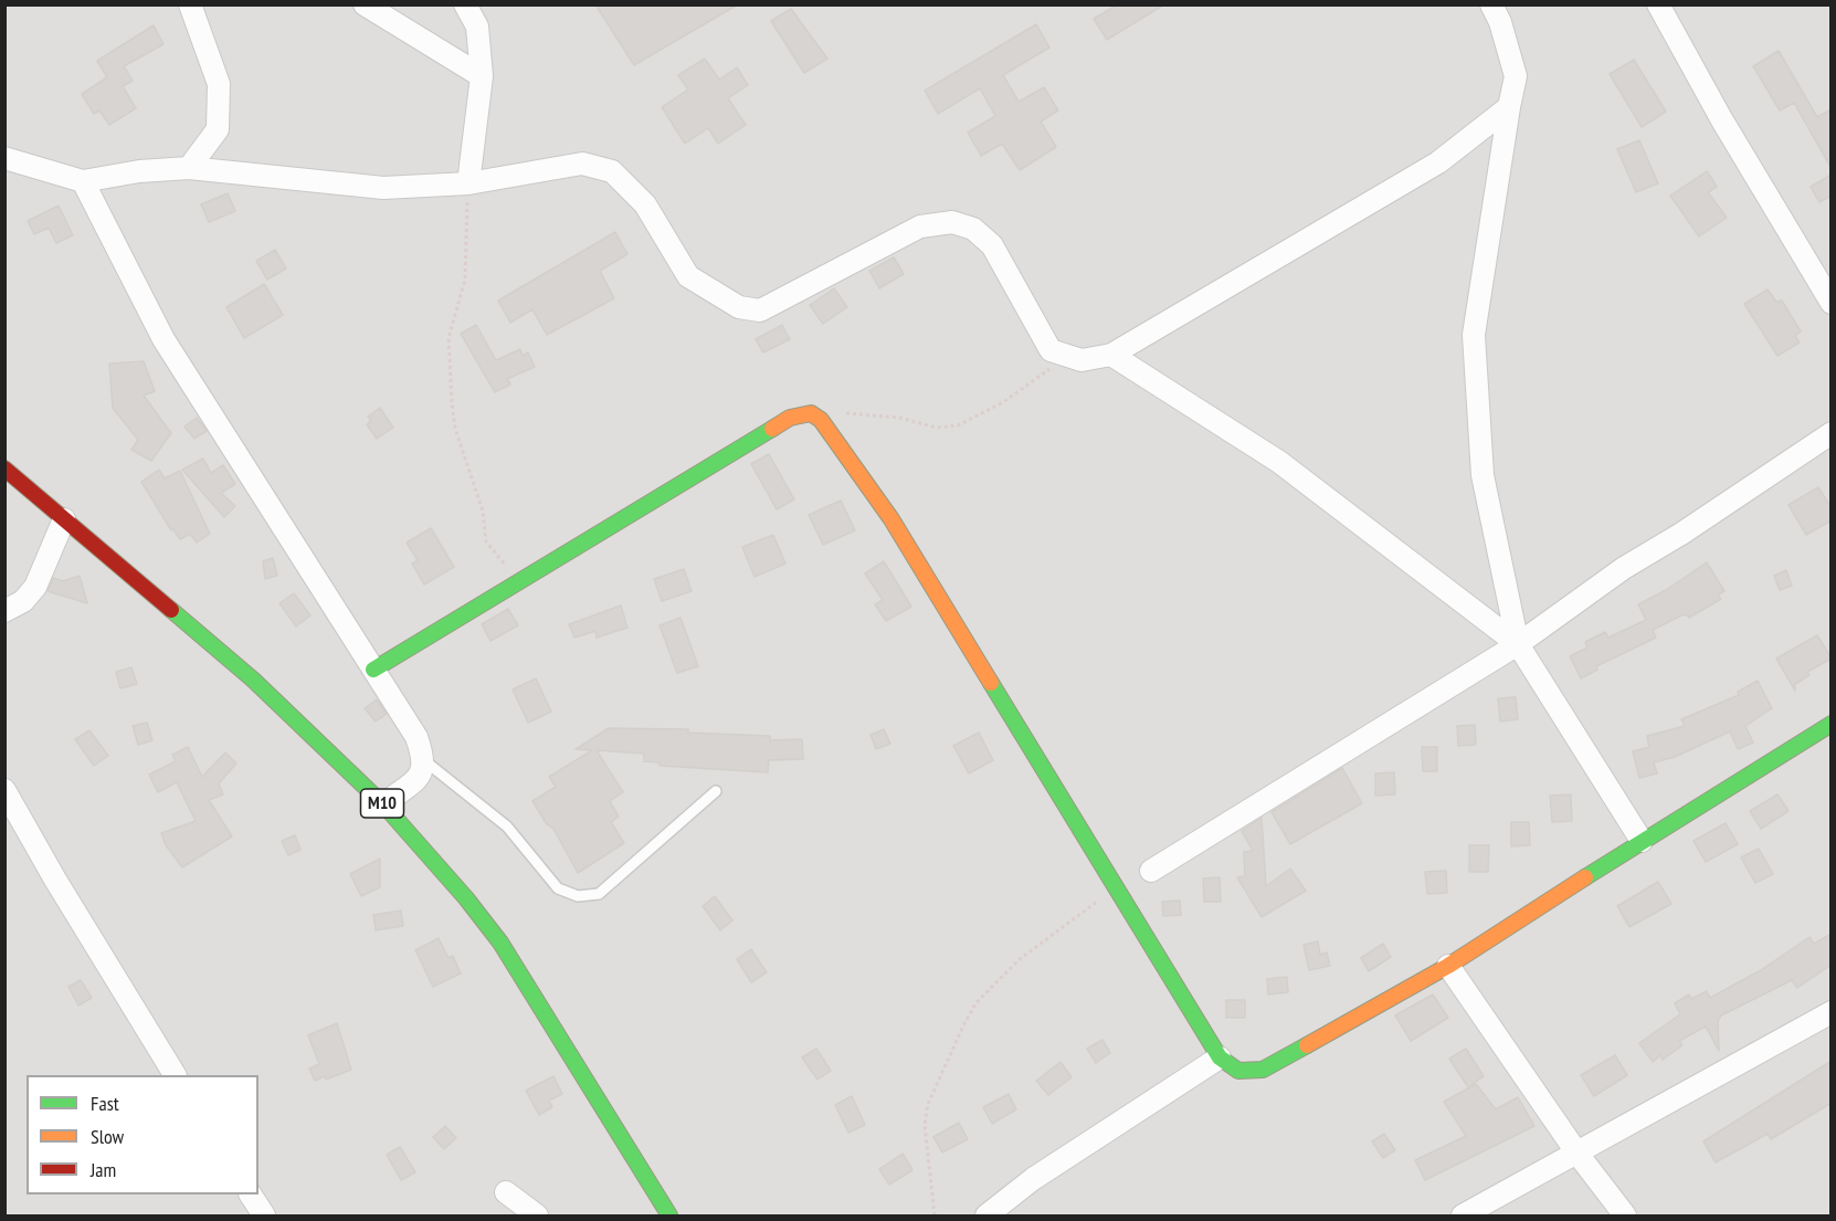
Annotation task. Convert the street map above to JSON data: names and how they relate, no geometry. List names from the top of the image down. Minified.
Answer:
{"streets":{"street":["M10"]},"legend":["Fast","Slow","Jam"]}
